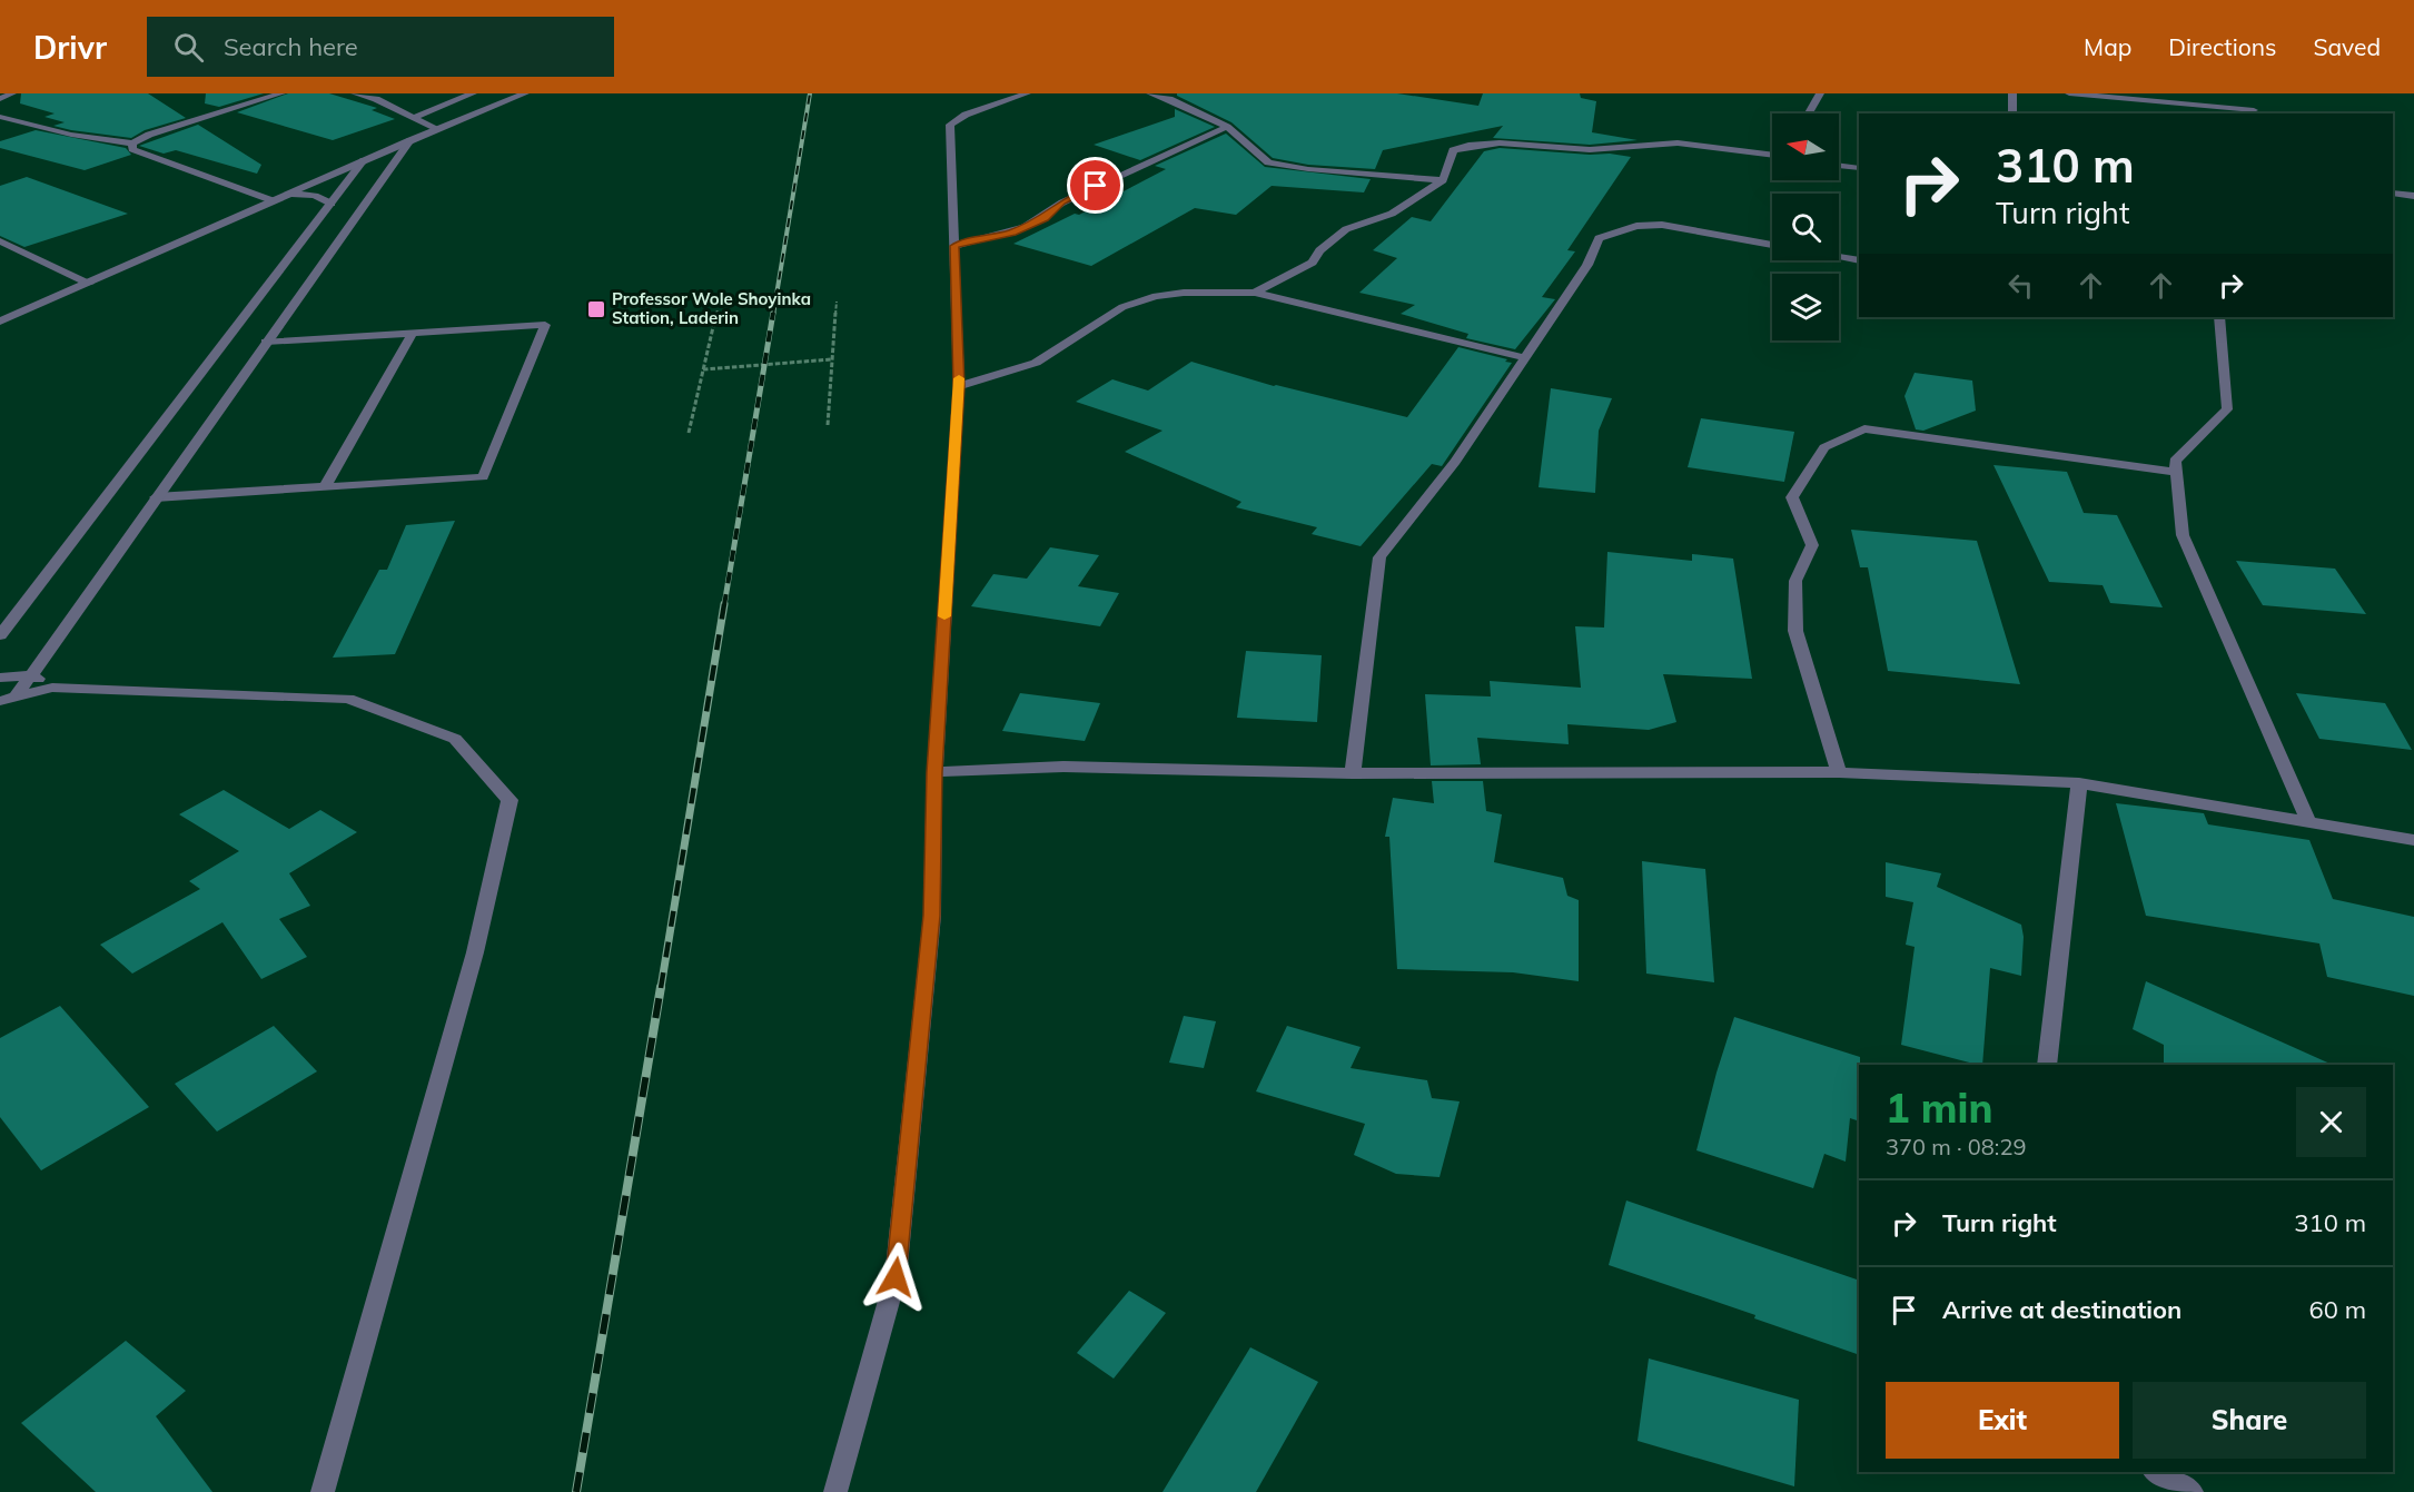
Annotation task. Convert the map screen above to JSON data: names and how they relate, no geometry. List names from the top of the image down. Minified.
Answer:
{"places":{"transit":["Professor Wole Shoyinka Station, Laderin"]},"north":"left","page":{"header":"Drivr","search":"Search here","nav":["Map","Directions","Saved"],"turn":["310 m","Turn right"],"heading":["1 min","370 m · 08:29"],"list":[{"name":"Turn right","value":"310 m"},{"name":"Arrive at destination","value":"60 m"}],"buttons":["Exit","Share"]}}
